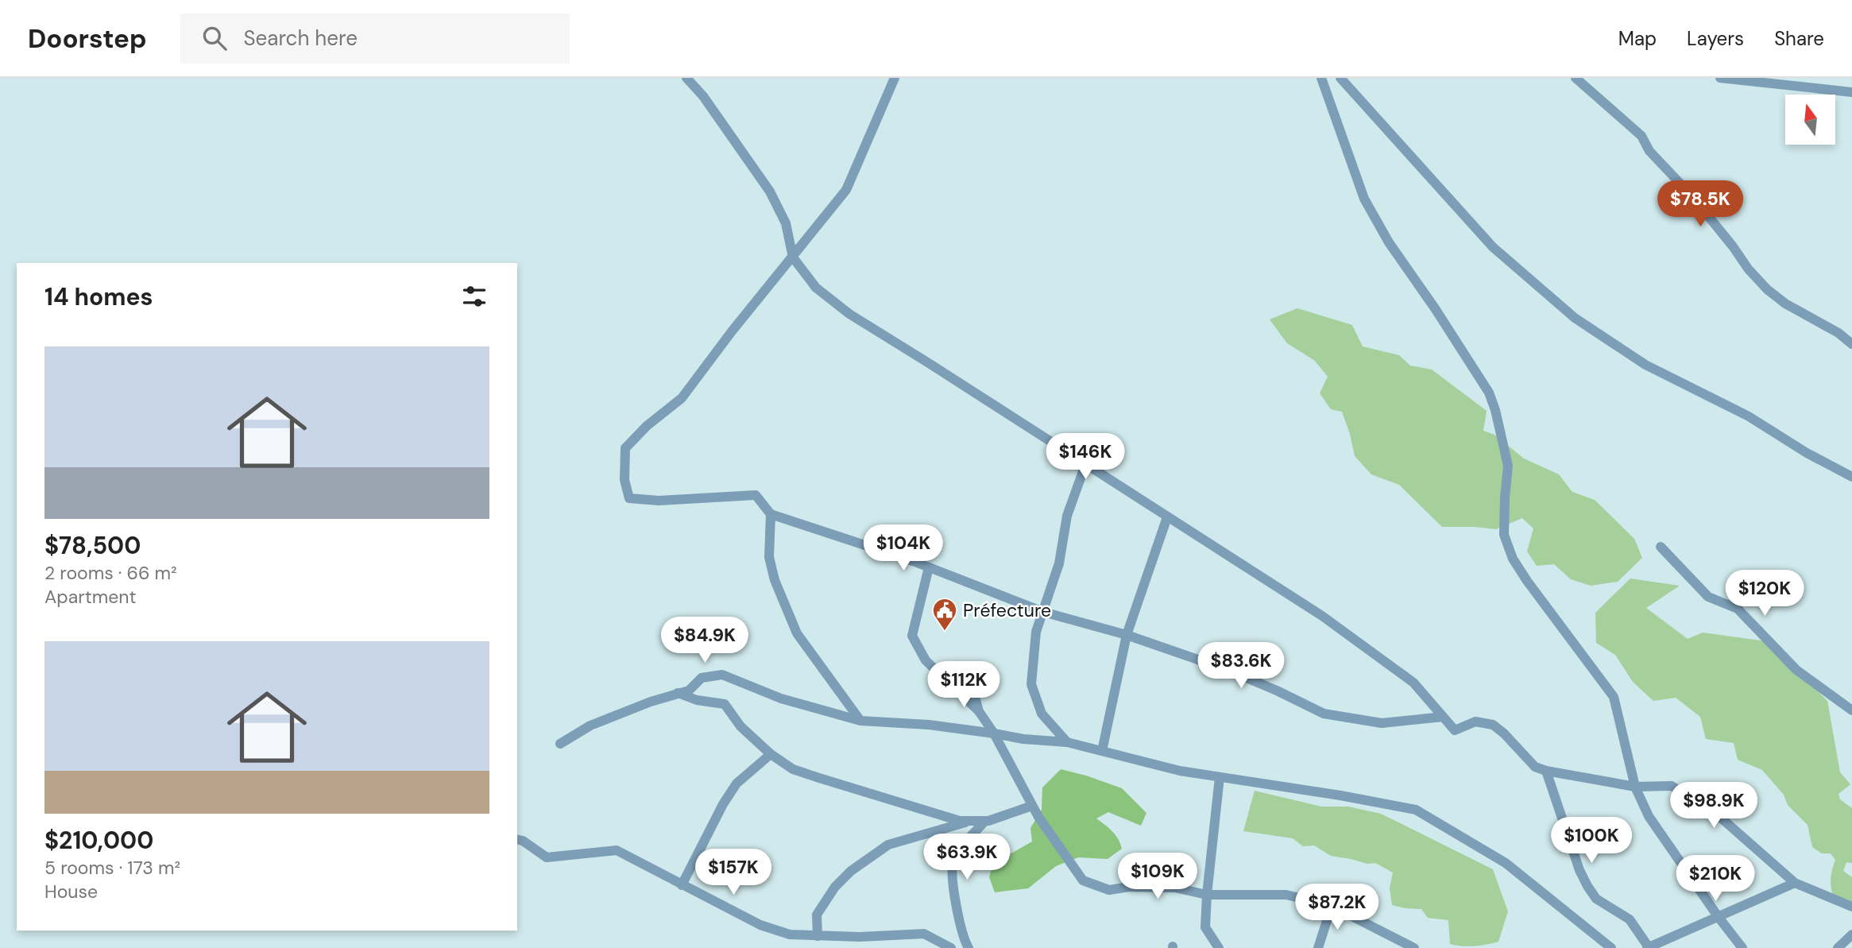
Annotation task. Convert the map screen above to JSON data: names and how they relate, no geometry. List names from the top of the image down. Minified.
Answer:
{"places":{"public building":["Préfecture"]},"north":"top","page":{"header":"Doorstep","search":"Search here","nav":["Map","Layers","Share"],"price":["$78.5K","$146K","$104K","$120K","$84.9K","$83.6K","$112K","$98.9K","$100K","$63.9K","$157K","$109K","$210K","$87.2K"],"heading":"14 homes","list":[{"name":"$78,500","note":"2 rooms · 66 m² · Apartment"},{"name":"$210,000","note":"5 rooms · 173 m² · House"}]}}
